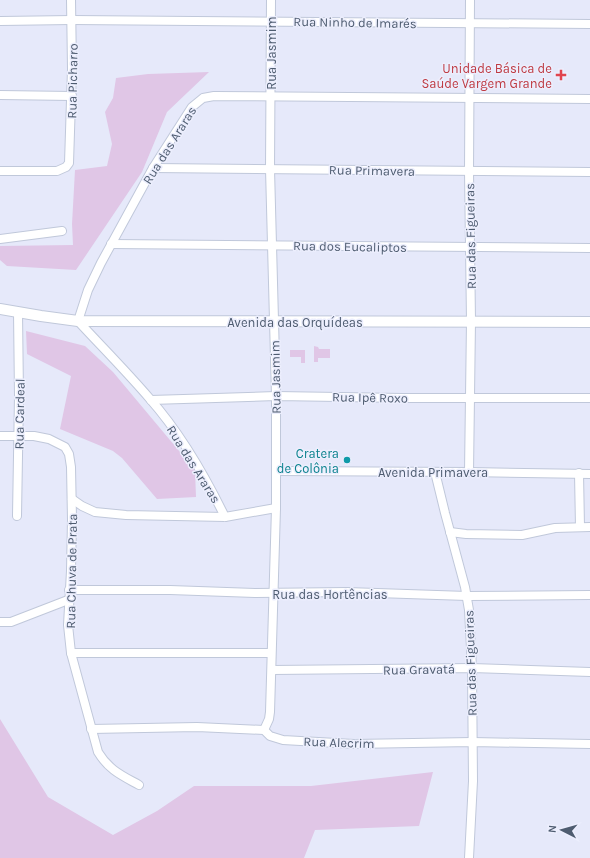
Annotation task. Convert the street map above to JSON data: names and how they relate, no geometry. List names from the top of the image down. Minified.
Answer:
{"streets":{"street":["Rua Ninho de Imarés","Rua Jasmim","Rua Picharro","Rua das Araras","Rua Primavera","Rua das Figueiras","Rua dos Eucaliptos","Avenida das Orquídeas","Rua Ipê Roxo","Rua Cardeal","Avenida Primavera","Rua Chuva de Prata","Rua das Hortências","Rua Gravatá","Rua Alecrim"]},"crossings":[["Rua Ninho de Imarés","Rua Jasmim"],["Rua Ninho de Imarés","Rua Picharro"],["Rua Ninho de Imarés","Rua das Figueiras"],["Rua Jasmim","Rua das Araras"],["Rua Jasmim","Rua Primavera"],["Rua Jasmim","Rua dos Eucaliptos"],["Rua Jasmim","Avenida das Orquídeas"],["Rua Jasmim","Rua Ipê Roxo"],["Rua Jasmim","Avenida Primavera"],["Rua Jasmim","Rua das Hortências"],["Rua Jasmim","Rua Gravatá"],["Rua Jasmim","Rua Alecrim"],["Rua das Araras","Rua Primavera"],["Rua das Araras","Rua das Figueiras"],["Rua das Araras","Rua dos Eucaliptos"],["Rua das Araras","Avenida das Orquídeas"],["Rua das Araras","Rua Ipê Roxo"],["Rua Primavera","Rua das Figueiras"],["Rua das Figueiras","Rua dos Eucaliptos"],["Rua das Figueiras","Avenida das Orquídeas"],["Rua das Figueiras","Rua Ipê Roxo"],["Rua das Figueiras","Avenida Primavera"],["Rua das Figueiras","Rua das Hortências"],["Rua das Figueiras","Rua Gravatá"],["Rua das Figueiras","Rua Alecrim"],["Avenida das Orquídeas","Rua Cardeal"],["Rua Cardeal","Rua Chuva de Prata"],["Rua Chuva de Prata","Rua das Hortências"],["Rua Chuva de Prata","Rua Alecrim"]],"places":{"health":["Unidade Básica de Saúde Vargem Grande"],"other":["Cratera de Colônia"]},"north":"left"}
